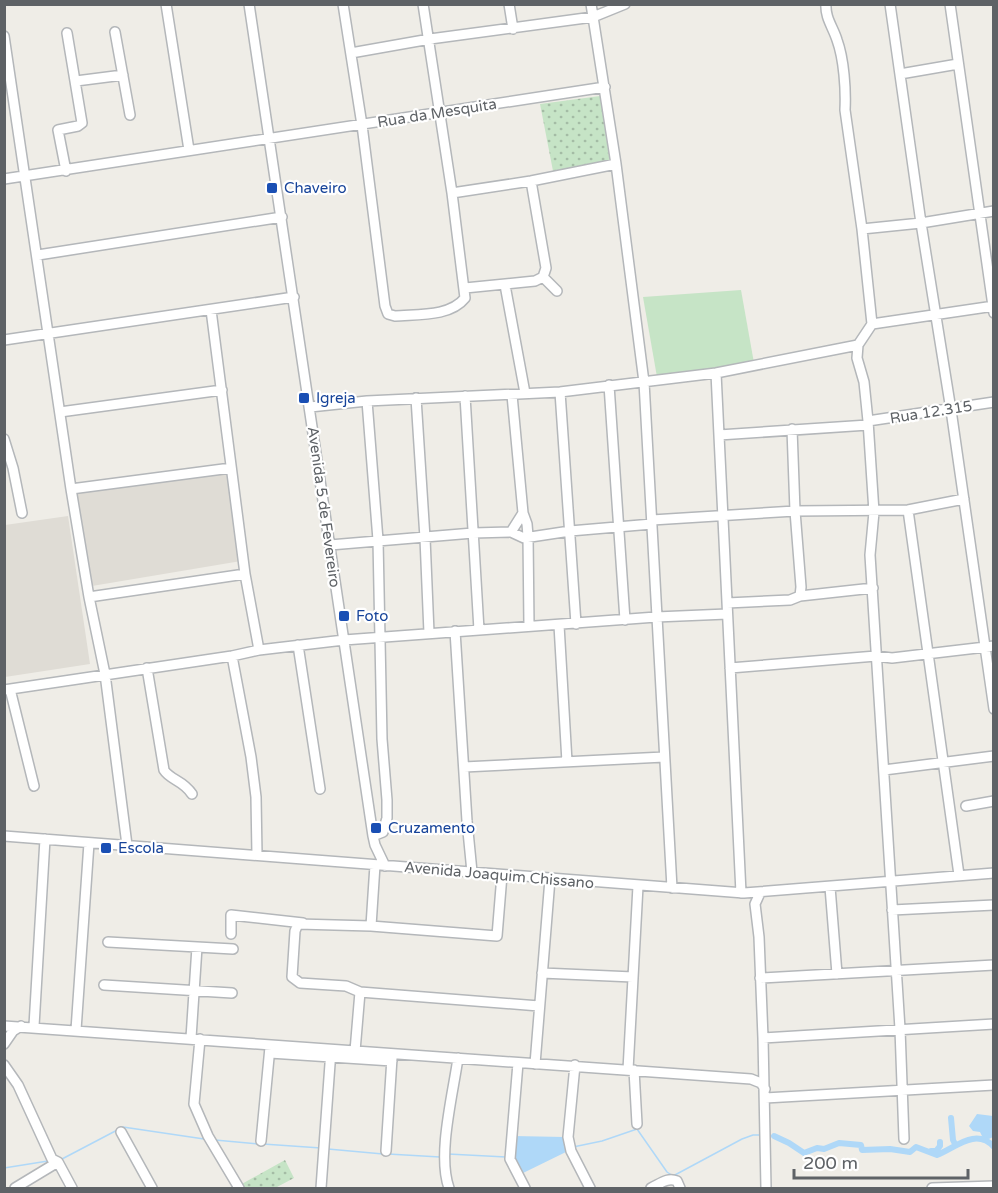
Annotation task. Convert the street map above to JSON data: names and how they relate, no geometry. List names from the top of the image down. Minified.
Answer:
{"streets":{"street":["Rua da Mesquita","Rua 12.315","Avenida 5 de Fevereiro","Avenida Joaquim Chissano"]},"crossings":[["Rua da Mesquita","Avenida 5 de Fevereiro"],["Avenida 5 de Fevereiro","Avenida Joaquim Chissano"]],"places":{"transit":["Chaveiro","Igreja","Foto","Cruzamento","Escola"]},"scale_bar":"200 m"}
